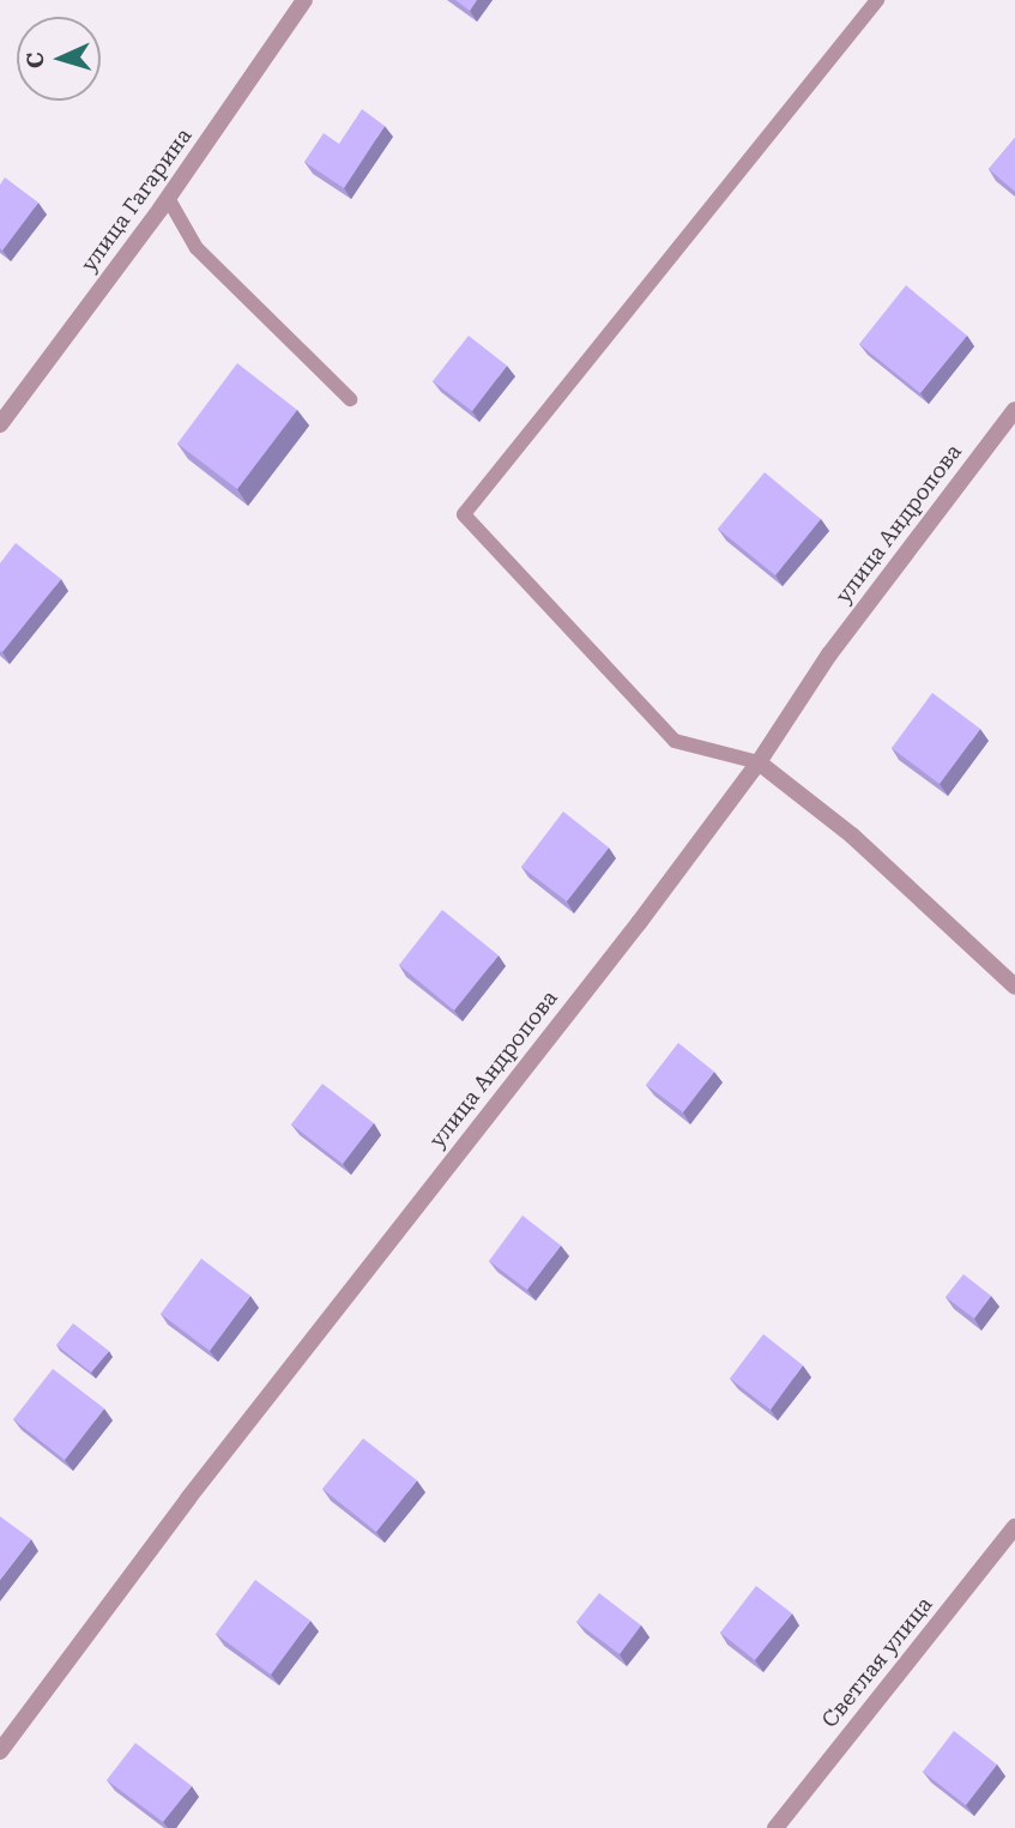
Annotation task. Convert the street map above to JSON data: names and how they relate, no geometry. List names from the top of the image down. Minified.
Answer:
{"streets":{"street":["улица Гагарина","улица Андропова","Светлая улица"]},"north":"left"}
